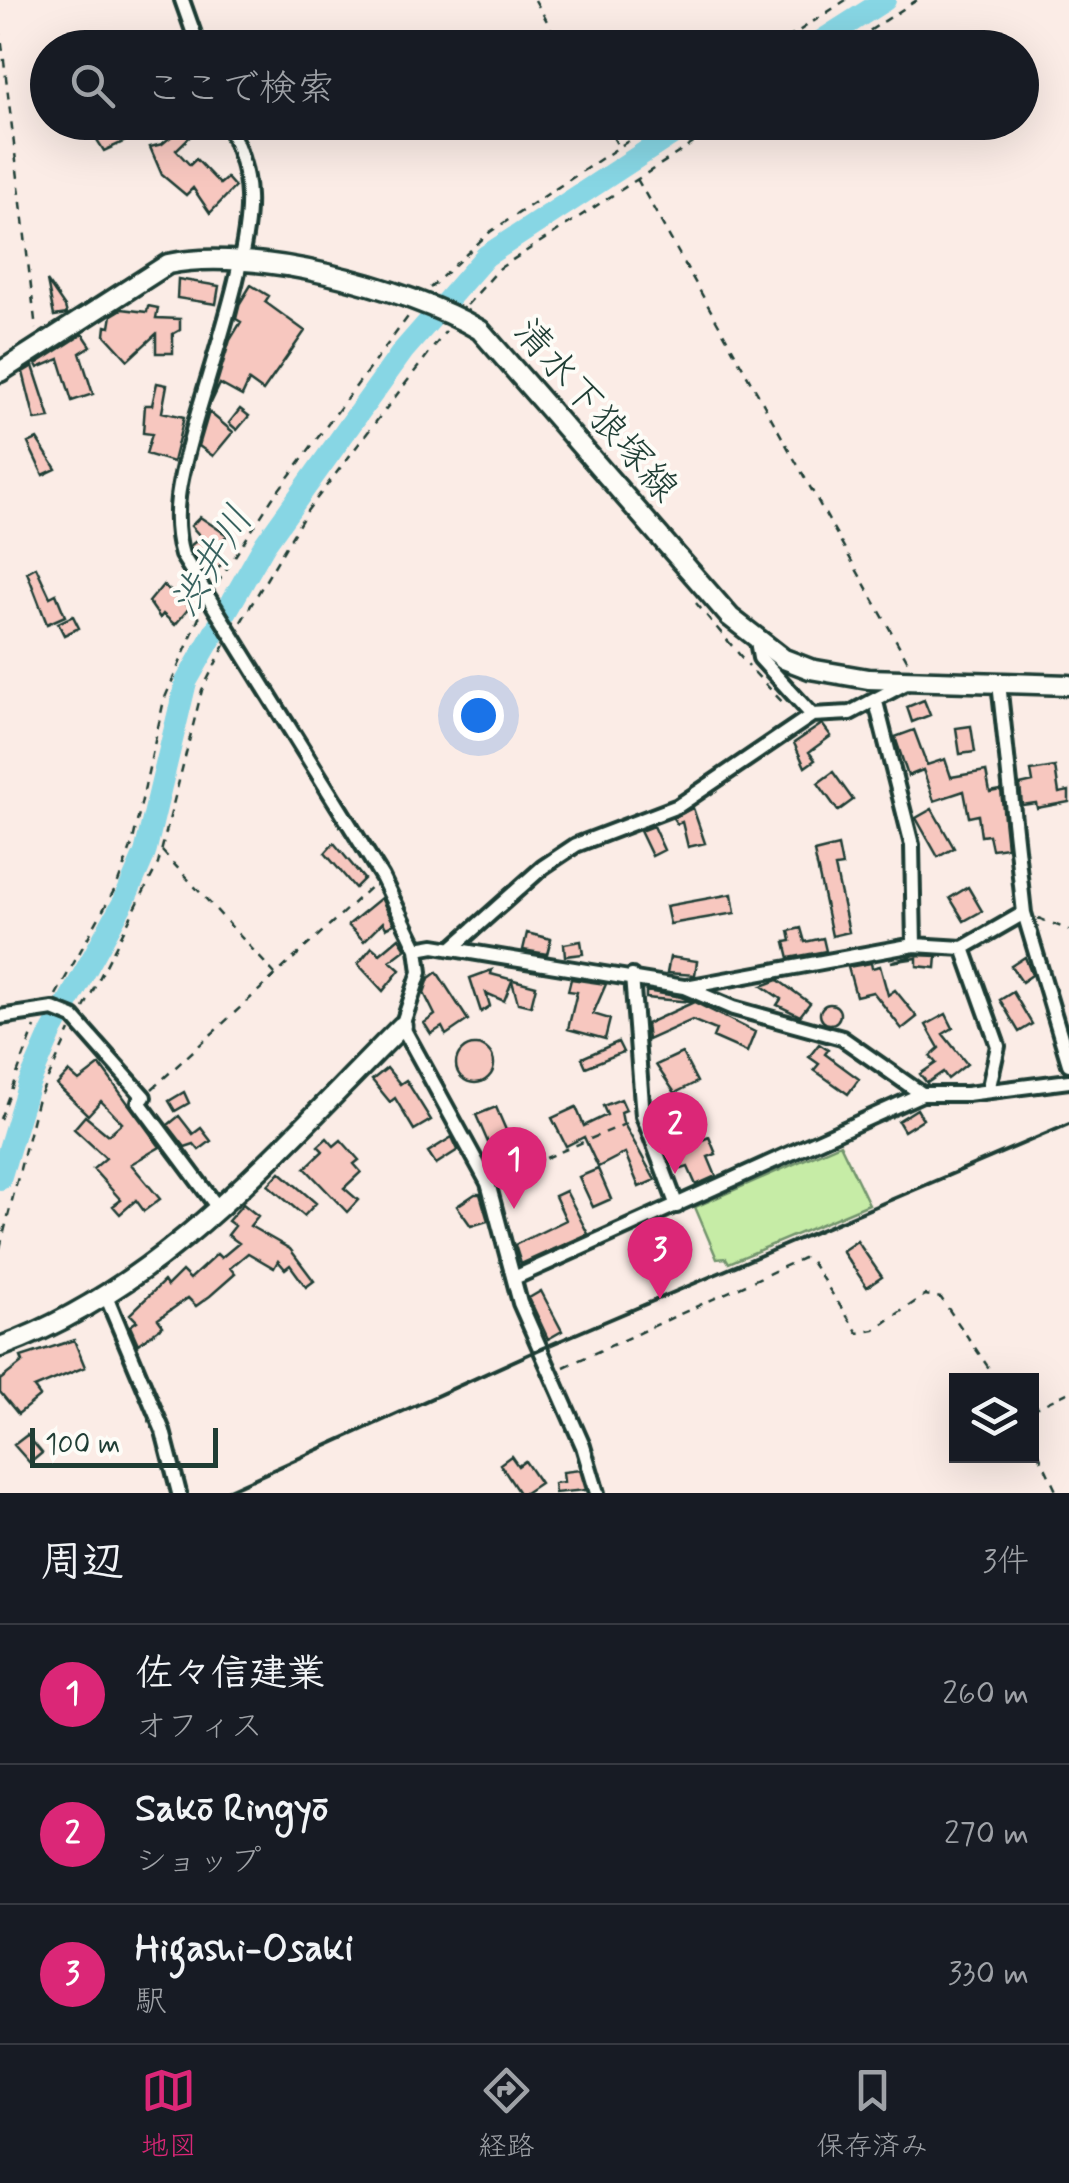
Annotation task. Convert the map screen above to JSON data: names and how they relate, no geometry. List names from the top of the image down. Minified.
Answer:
{"streets":{"main road":["清水下狼塚線"]},"water":["渋井川"],"scale_bar":"100 m","page":{"search":"ここで検索","pins":["2","1","3"],"scale":"100 m","heading":["周辺","3件"],"list":[{"mark":"1","name":"佐々信建業","note":"オフィス","value":"260 m"},{"mark":"2","name":"Sakō Ringyō","note":"ショップ","value":"270 m"},{"mark":"3","name":"Higashi-Osaki","note":"駅","value":"330 m"}],"nav":["地図","経路","保存済み"]}}
